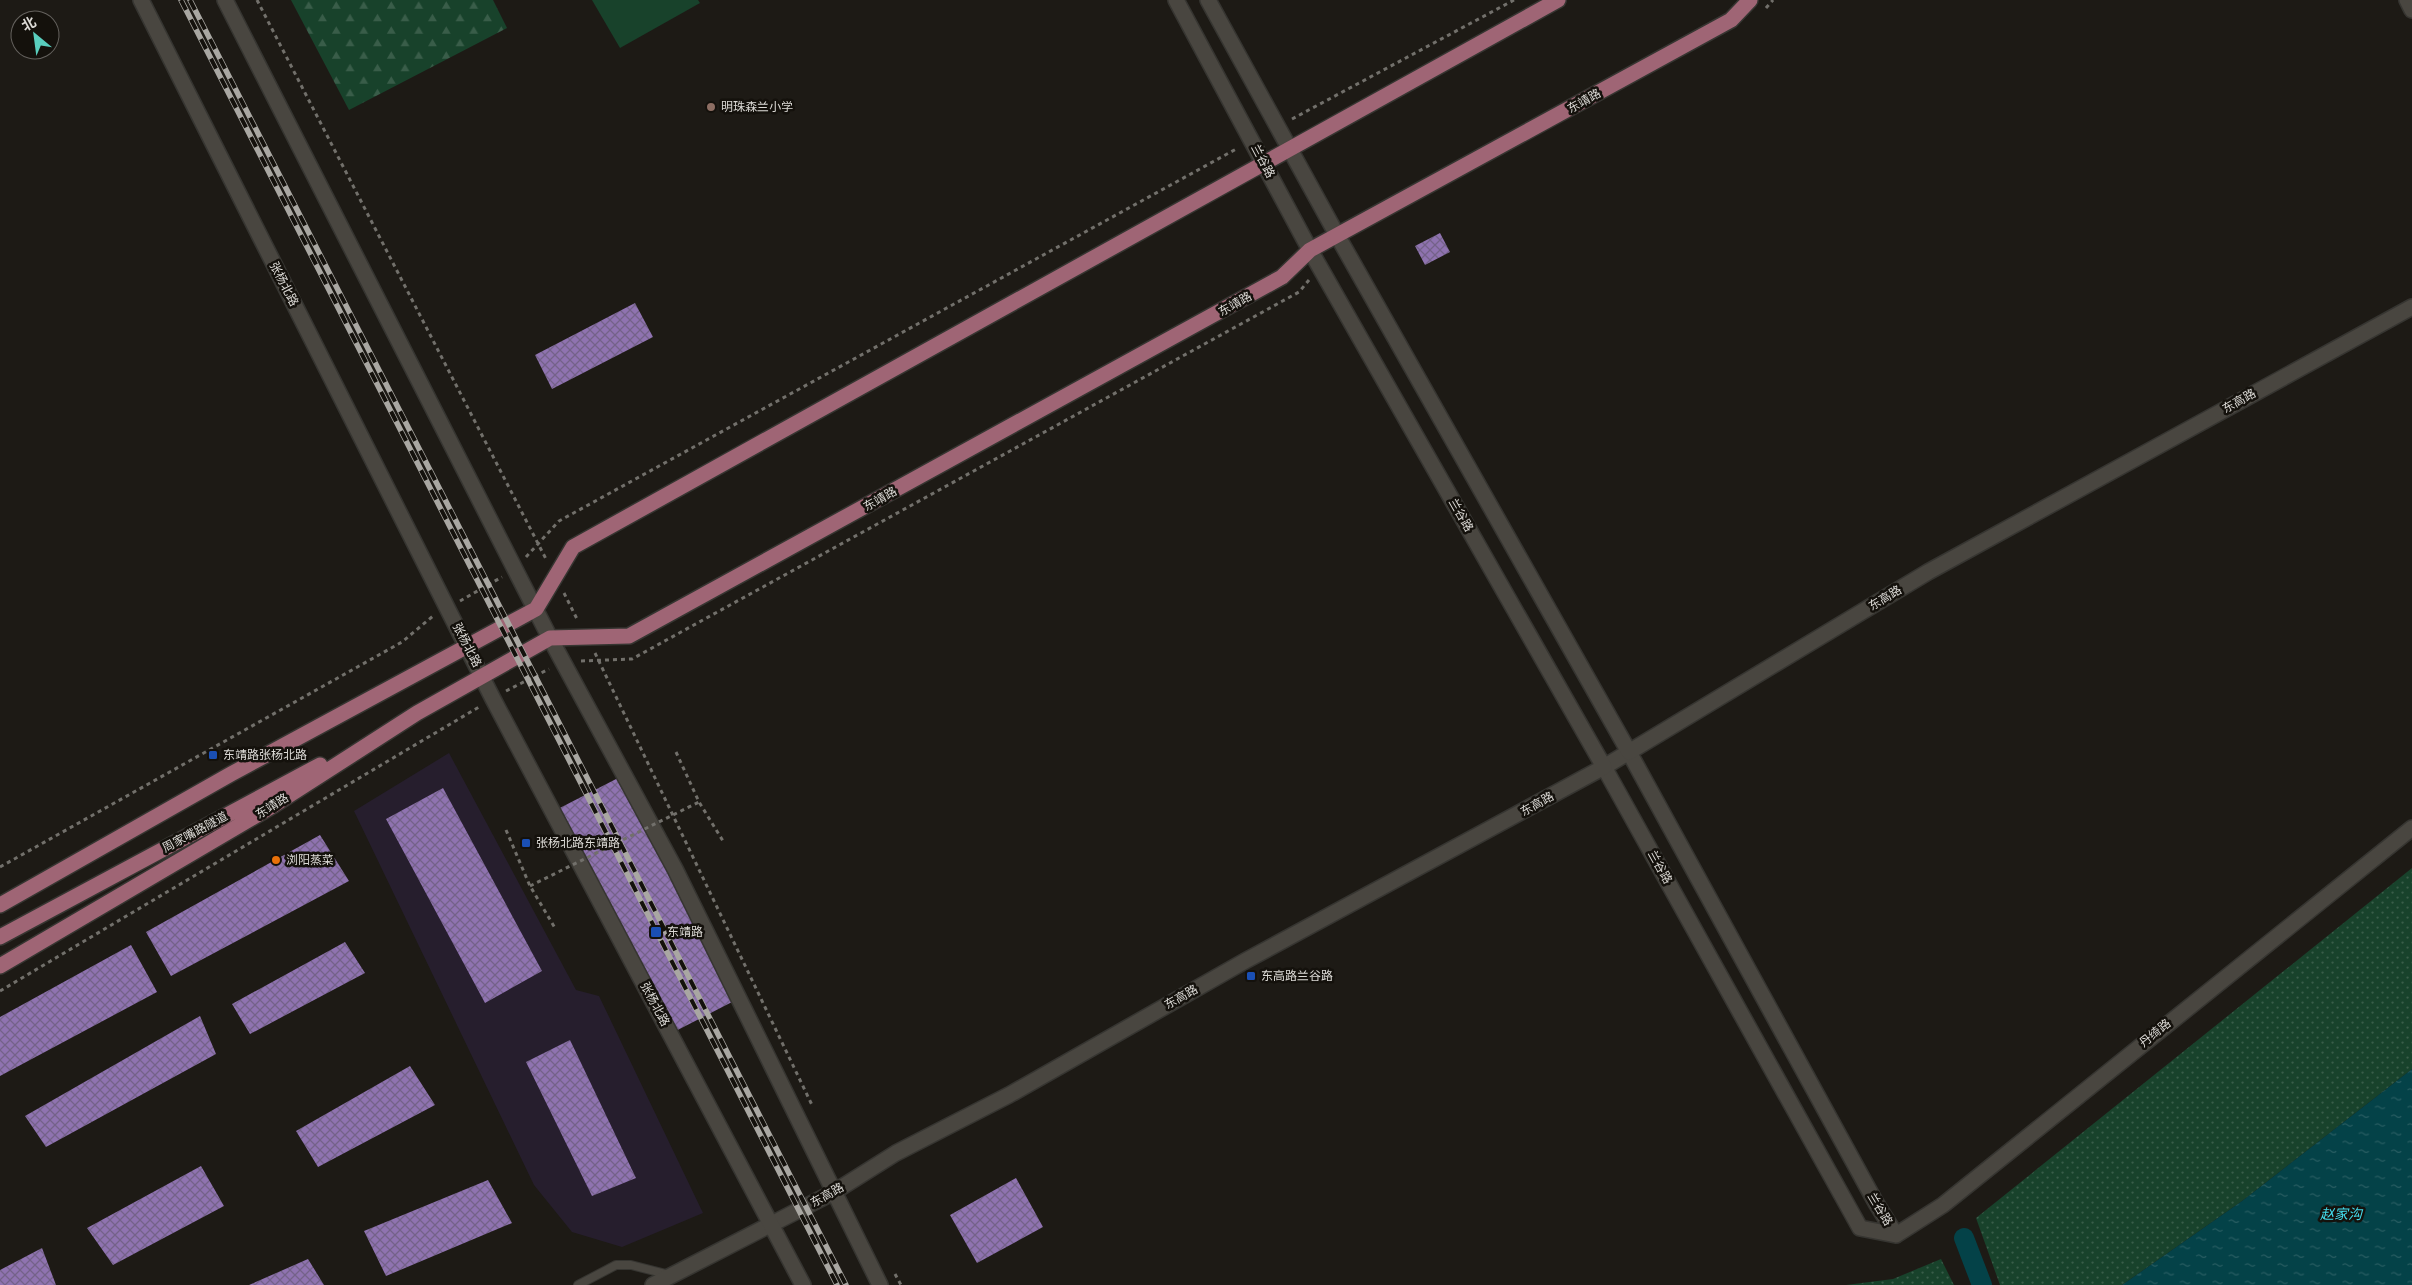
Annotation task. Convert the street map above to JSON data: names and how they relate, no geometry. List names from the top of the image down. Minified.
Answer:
{"streets":{"main road":["东靖路","周家嘴路隧道"],"street":["兰谷路","张杨北路","东高路","丹绮路"]},"crossings":[["东靖路","兰谷路"],["东靖路","张杨北路"],["东靖路","周家嘴路隧道"],["兰谷路","东高路"],["兰谷路","丹绮路"],["张杨北路","东高路"]],"water":["赵家沟"],"places":{"other":["明珠森兰小学","浏阳蒸菜"],"transit":["东靖路张杨北路","张杨北路东靖路","东靖路","东高路兰谷路"]},"north":"top left"}
